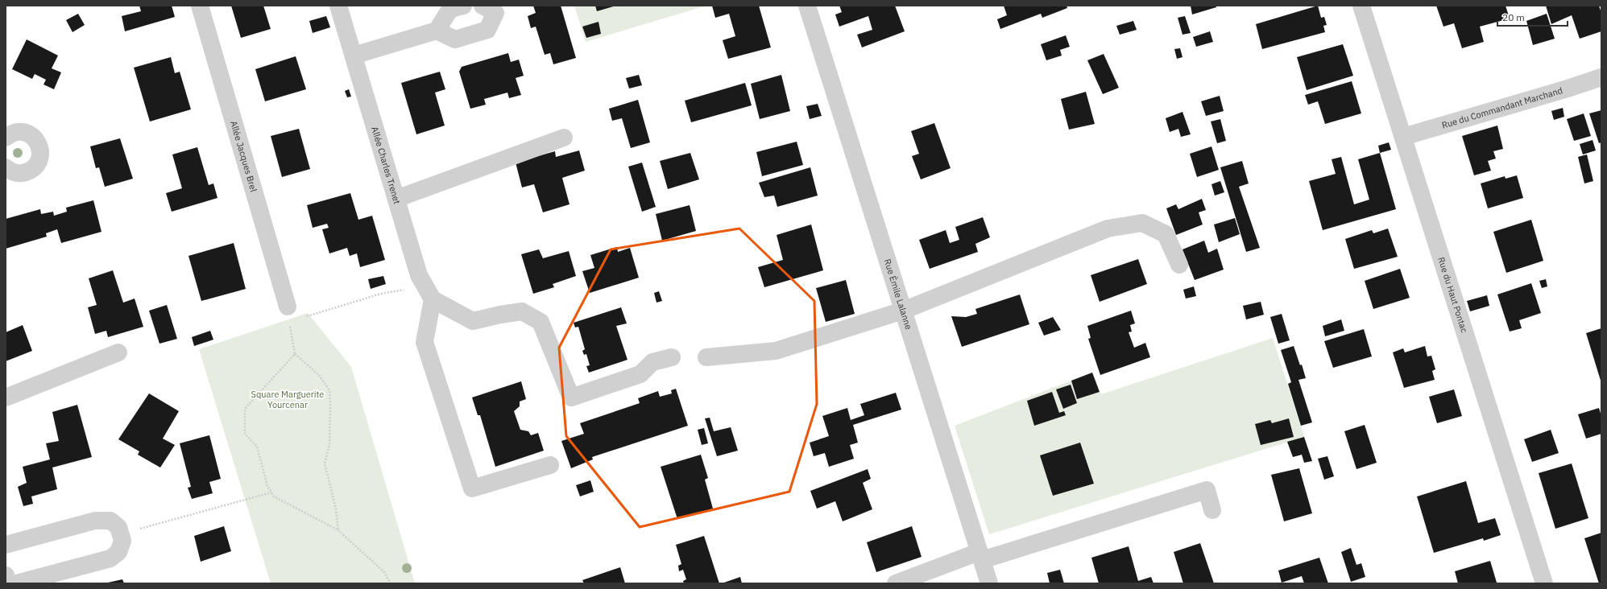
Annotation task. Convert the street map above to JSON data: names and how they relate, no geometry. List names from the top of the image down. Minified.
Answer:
{"streets":{"street":["Rue du Commandant Marchand","Allée Jacques Brel","Allée Charles Trenet","Rue Émile Lalanne","Rue du Haut Pontac"]},"crossings":[["Rue du Commandant Marchand","Rue du Haut Pontac"]],"parks":["Square Marguerite Yourcenar"],"scale_bar":"20 m"}
